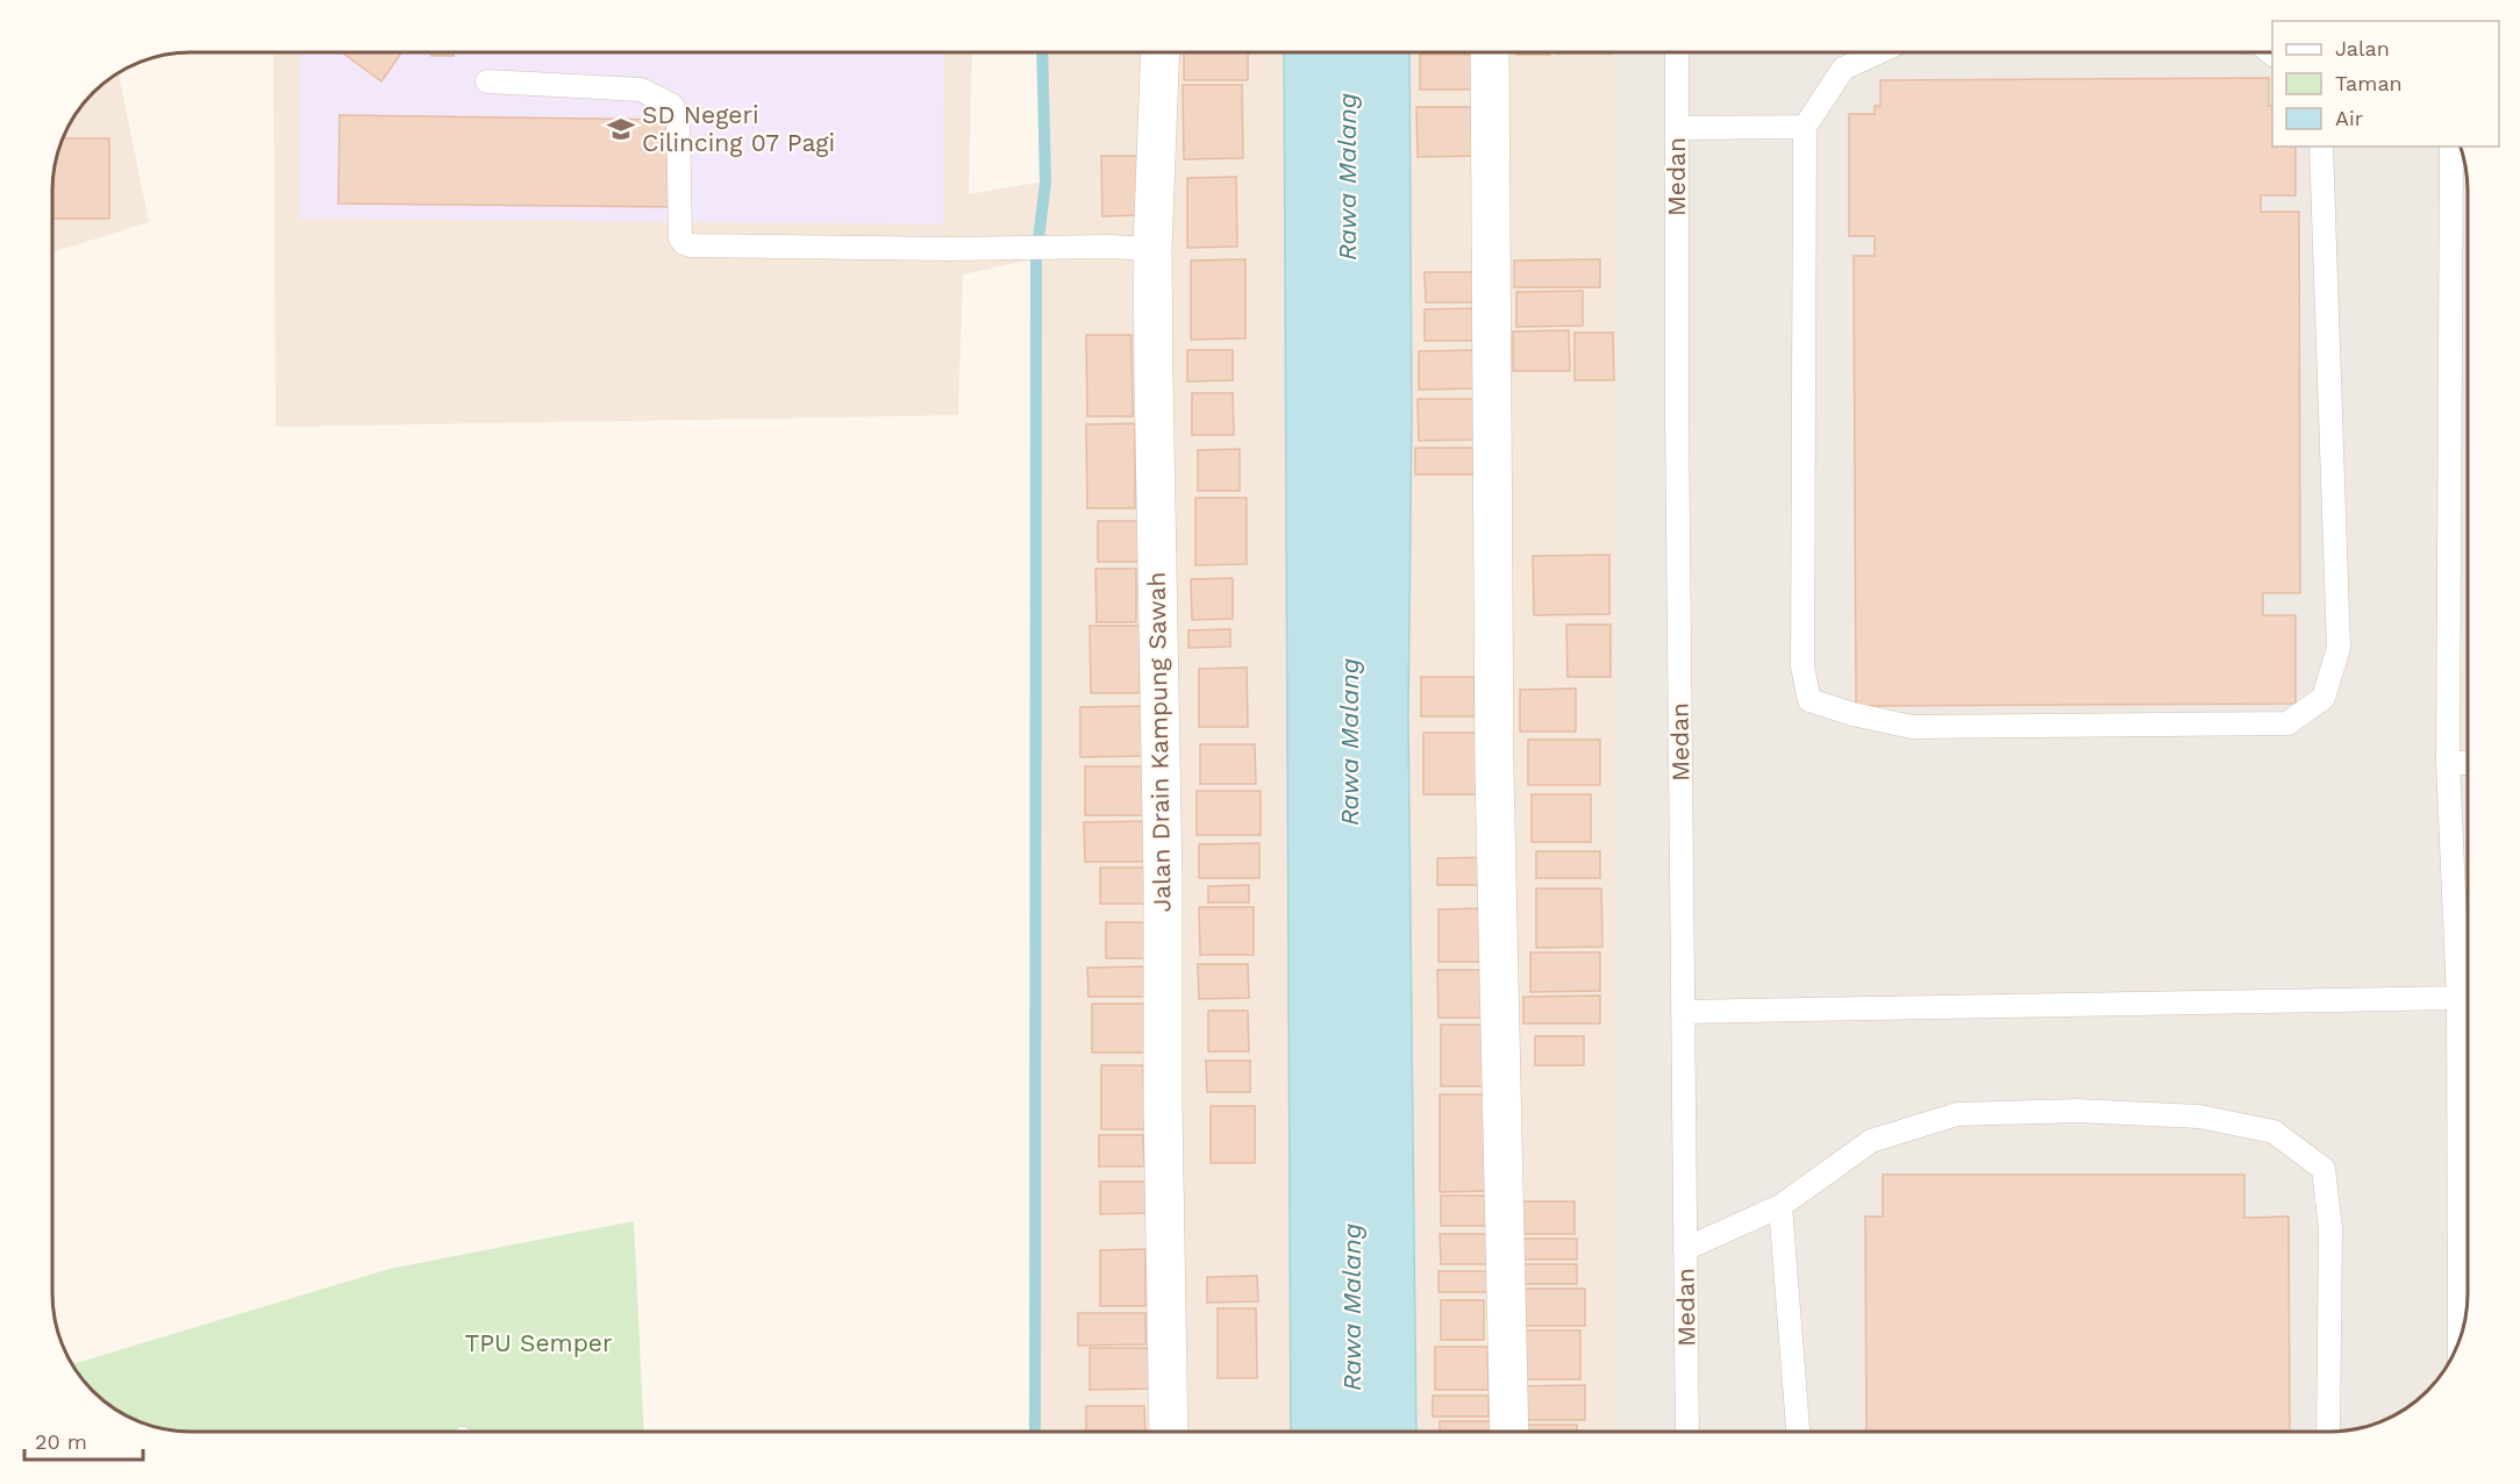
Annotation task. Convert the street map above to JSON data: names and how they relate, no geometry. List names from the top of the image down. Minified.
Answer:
{"streets":{"street":["Jalan Drain Kampung Sawah"],"lane":["Medan"]},"water":["Rawa Malang"],"parks":["TPU Semper"],"places":{"school or university":["SD Negeri Cilincing 07 Pagi"]},"legend":["Jalan","Taman","Air"],"scale_bar":"20 m"}
